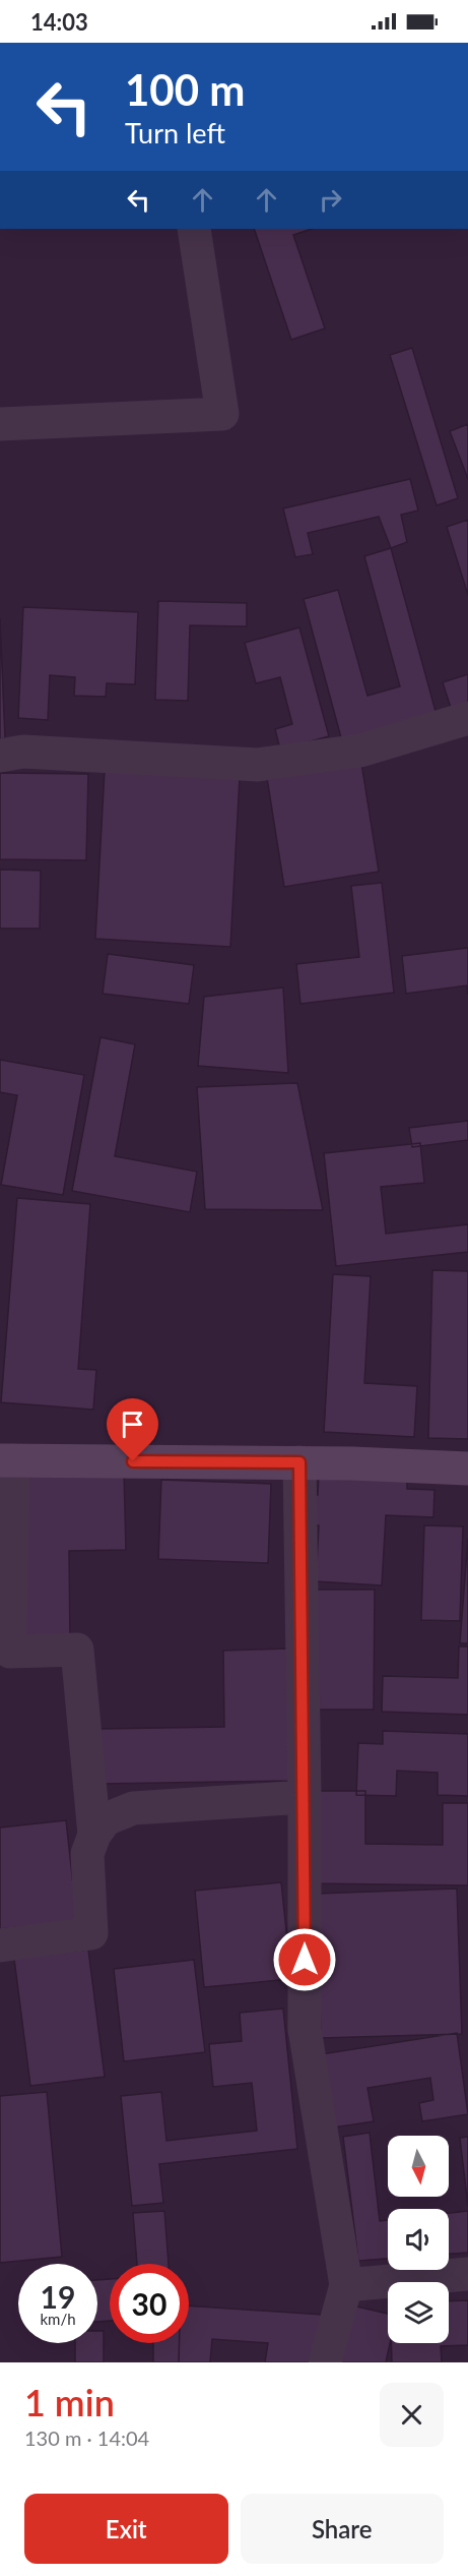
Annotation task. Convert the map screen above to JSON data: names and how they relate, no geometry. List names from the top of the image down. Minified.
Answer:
{"north":"bottom","page":{"status":"14:03","turn":["100 m","Turn left"],"speed":"19 km/h","limit":"30","heading":["1 min","130 m · 14:04"],"buttons":["Exit","Share"]}}
